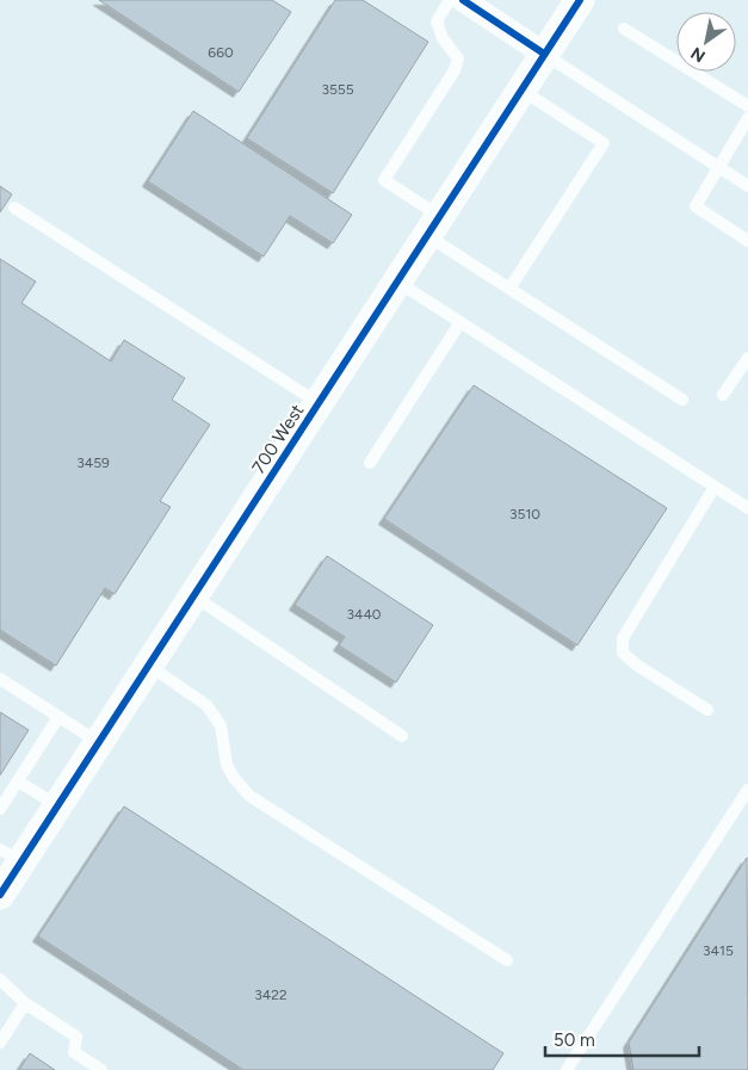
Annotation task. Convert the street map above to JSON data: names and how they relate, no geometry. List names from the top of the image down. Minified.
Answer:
{"streets":{"street":["700 West"]},"house_numbers":["660","3555","3459","3510","3440","3415","3422"],"scale_bar":"50 m","north":"bottom left"}
